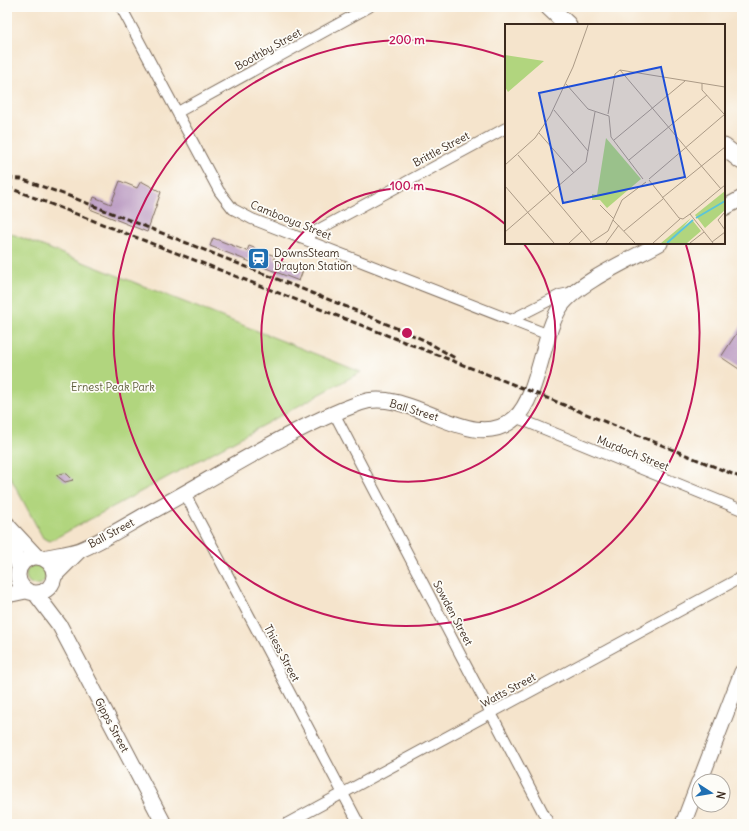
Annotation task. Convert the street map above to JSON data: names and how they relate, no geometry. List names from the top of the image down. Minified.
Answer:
{"streets":{"main road":["Ball Street","Gipps Street"],"street":["Boothby Street","Brittle Street","Cambooya Street","Murdoch Street","Sowden Street","Thiess Street","Watts Street"]},"crossings":[["Boothby Street","Cambooya Street"],["Brittle Street","Cambooya Street"],["Ball Street","Murdoch Street"],["Ball Street","Sowden Street"],["Ball Street","Thiess Street"],["Ball Street","Gipps Street"],["Sowden Street","Watts Street"],["Thiess Street","Watts Street"]],"parks":["Ernest Peak Park"],"places":{"station":["DownsSteam Drayton Station"]},"north":"right","rings":["200 m","100 m"]}
